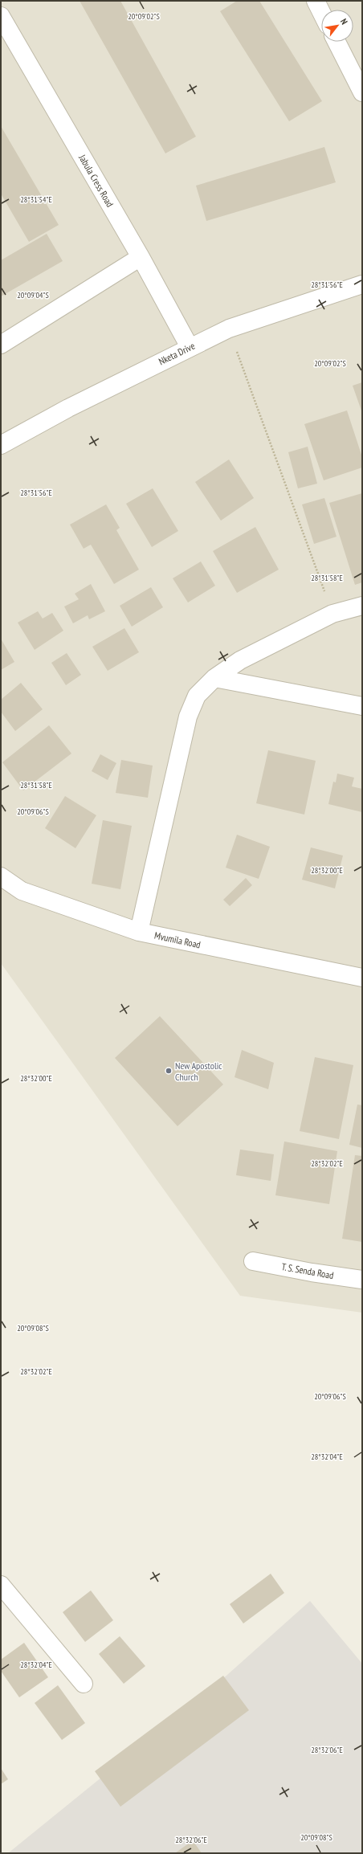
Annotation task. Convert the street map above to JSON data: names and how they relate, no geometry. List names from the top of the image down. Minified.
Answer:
{"streets":{"street":["Jabula Cress Road","Nketa Drive","Mvumila Road","T. S. Senda Road"]},"crossings":[["Jabula Cress Road","Nketa Drive"]],"places":["New Apostolic Church"],"north":"top right","coordinates":["20°09'02\"S","28°31'54\"E","28°31'56\"E","20°09'04\"S","28°31'58\"E","20°09'06\"S","28°32'00\"E","28°32'02\"E","20°09'08\"S","28°32'04\"E","28°32'06\"E"]}
